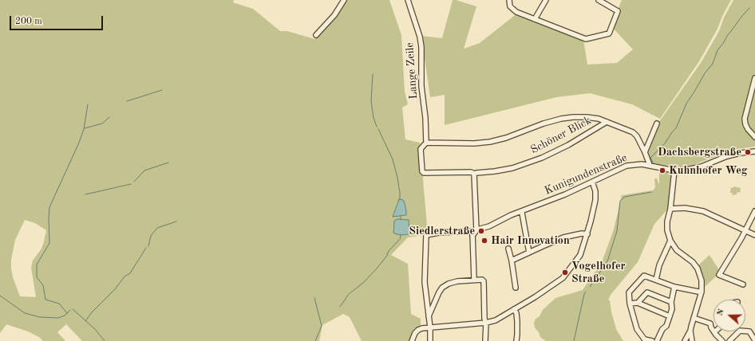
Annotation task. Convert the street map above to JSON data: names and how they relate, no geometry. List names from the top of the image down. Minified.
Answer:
{"streets":{"street":["Lange Zeile","Schöner Blick","Kunigundenstraße"]},"crossings":[["Lange Zeile","Schöner Blick"]],"places":["Dachsbergstraße","Kuhnhofer Weg","Siedlerstraße","Hair Innovation","Vogelhofer Straße"],"scale_bar":"200 m","north":"left"}
